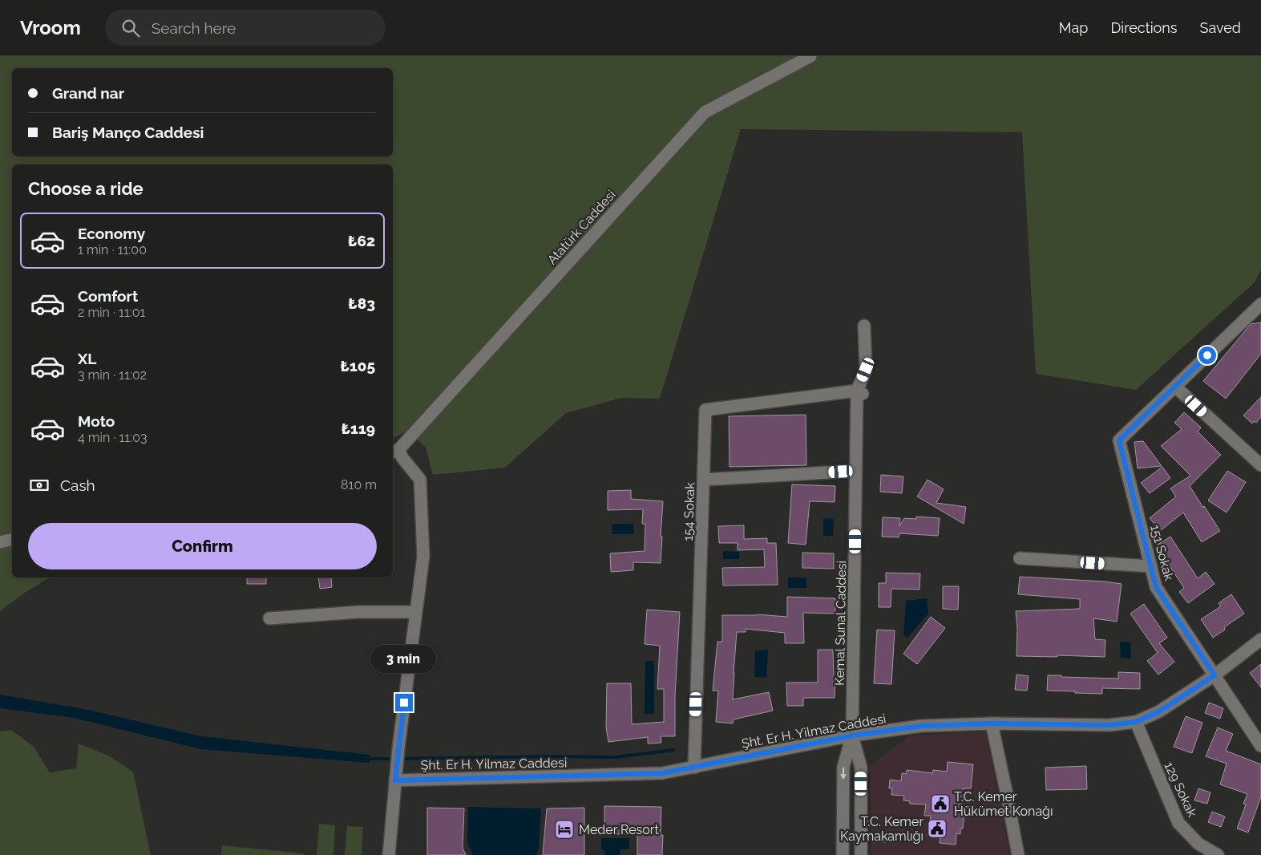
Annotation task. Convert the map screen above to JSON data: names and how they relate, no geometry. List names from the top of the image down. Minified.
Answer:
{"streets":{"street":["Atatürk Caddesi","154 Sokak","151 Sokak","Kemal Sunal Caddesi","Şht. Er H. Yilmaz Caddesi","129 Sokak"]},"crossings":[["154 Sokak","Kemal Sunal Caddesi"],["154 Sokak","Şht. Er H. Yilmaz Caddesi"],["151 Sokak","Şht. Er H. Yilmaz Caddesi"],["Kemal Sunal Caddesi","Şht. Er H. Yilmaz Caddesi"],["Şht. Er H. Yilmaz Caddesi","129 Sokak"]],"places":{"public building":["T.C. Kemer Hükümet Konağı","T.C. Kemer Kaymakamlığı"],"hotel":["Meder Resort"]},"page":{"header":"Vroom","search":"Search here","nav":["Map","Directions","Saved"],"banner":["Grand nar","Bariş Manço Caddesi"],"heading":"Choose a ride","list":[{"name":"Economy","note":"1 min · 11:00","value":"₺62"},{"name":"Comfort","note":"2 min · 11:01","value":"₺83"},{"name":"XL","note":"3 min · 11:02","value":"₺105"},{"name":"Moto","note":"4 min · 11:03","value":"₺119"}],"pay":["Cash","810 m"],"buttons":"Confirm","bubble":"3 min"}}
